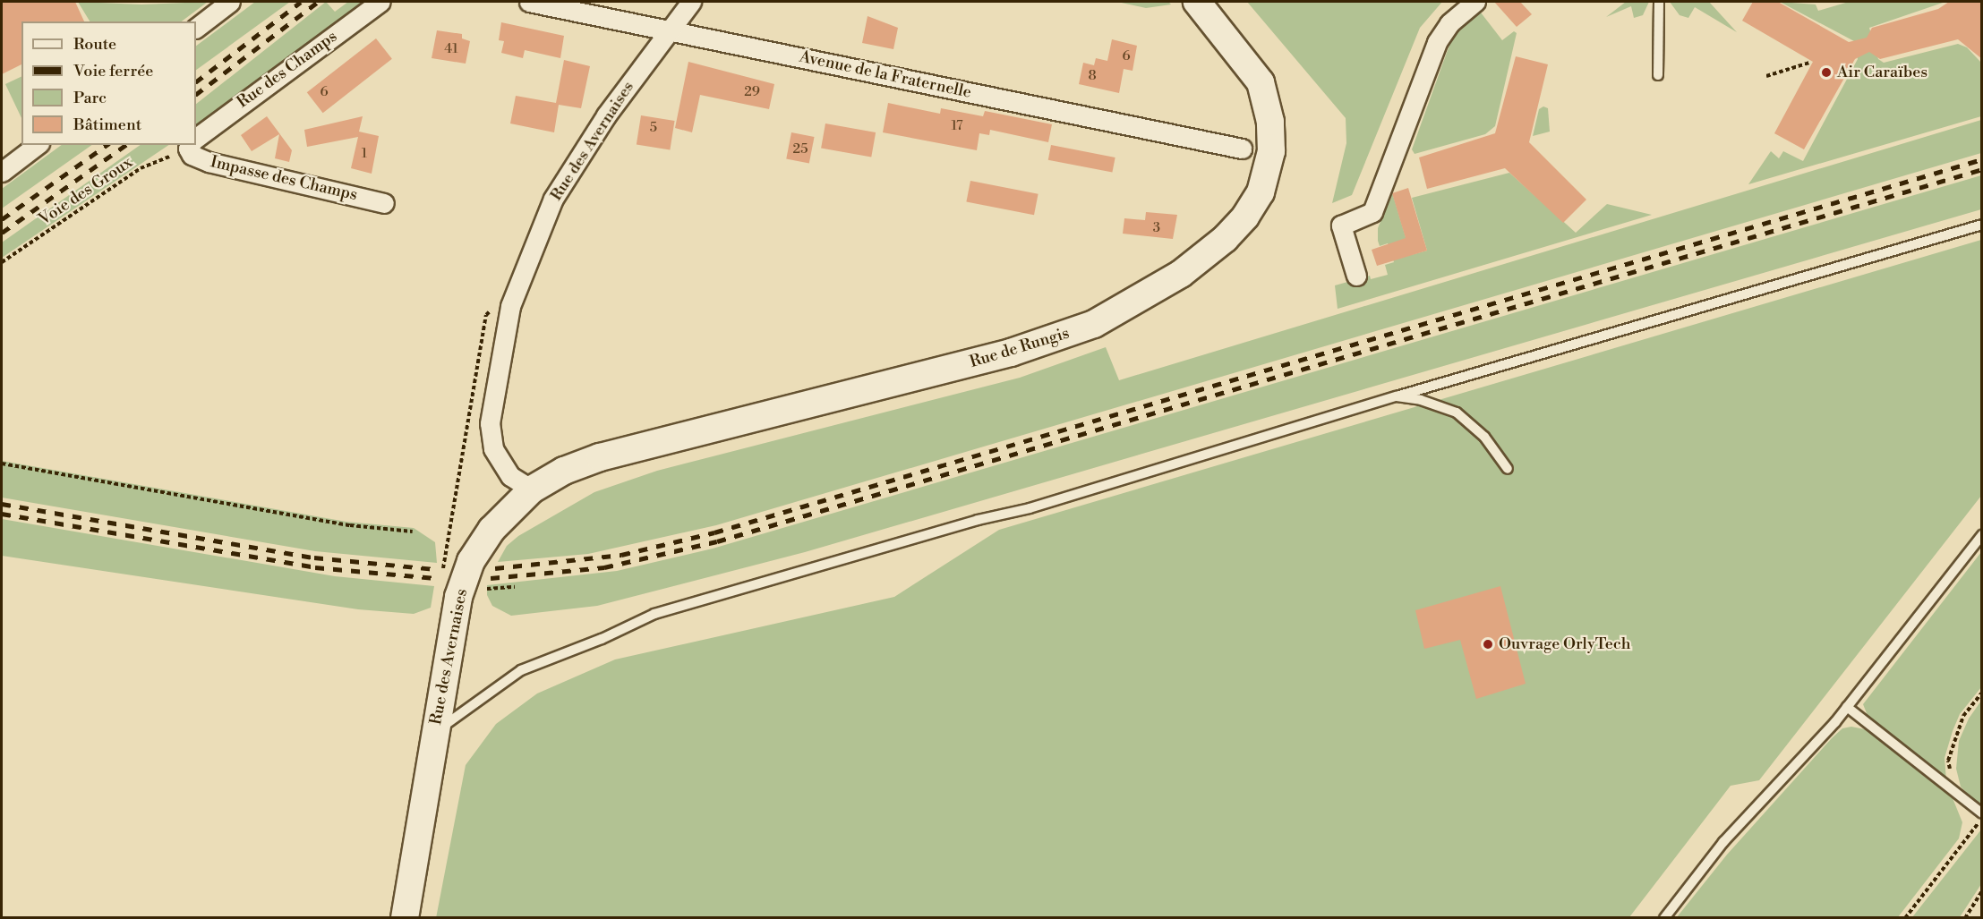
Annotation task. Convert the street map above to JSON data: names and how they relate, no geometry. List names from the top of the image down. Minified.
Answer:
{"streets":{"main road":["Rue des Avernaises","Rue de Rungis"],"street":["Rue des Champs","Avenue de la Fraternelle","Impasse des Champs"],"path":["Voie des Groux"]},"crossings":[["Avenue de la Fraternelle","Rue des Avernaises"],["Rue des Avernaises","Rue de Rungis"]],"places":["Air Caraïbes","Ouvrage OrlyTech"],"house_numbers":["41","6","8","6","29","17","5","25","1","3"],"legend":["Route","Voie ferrée","Parc","Bâtiment"]}
